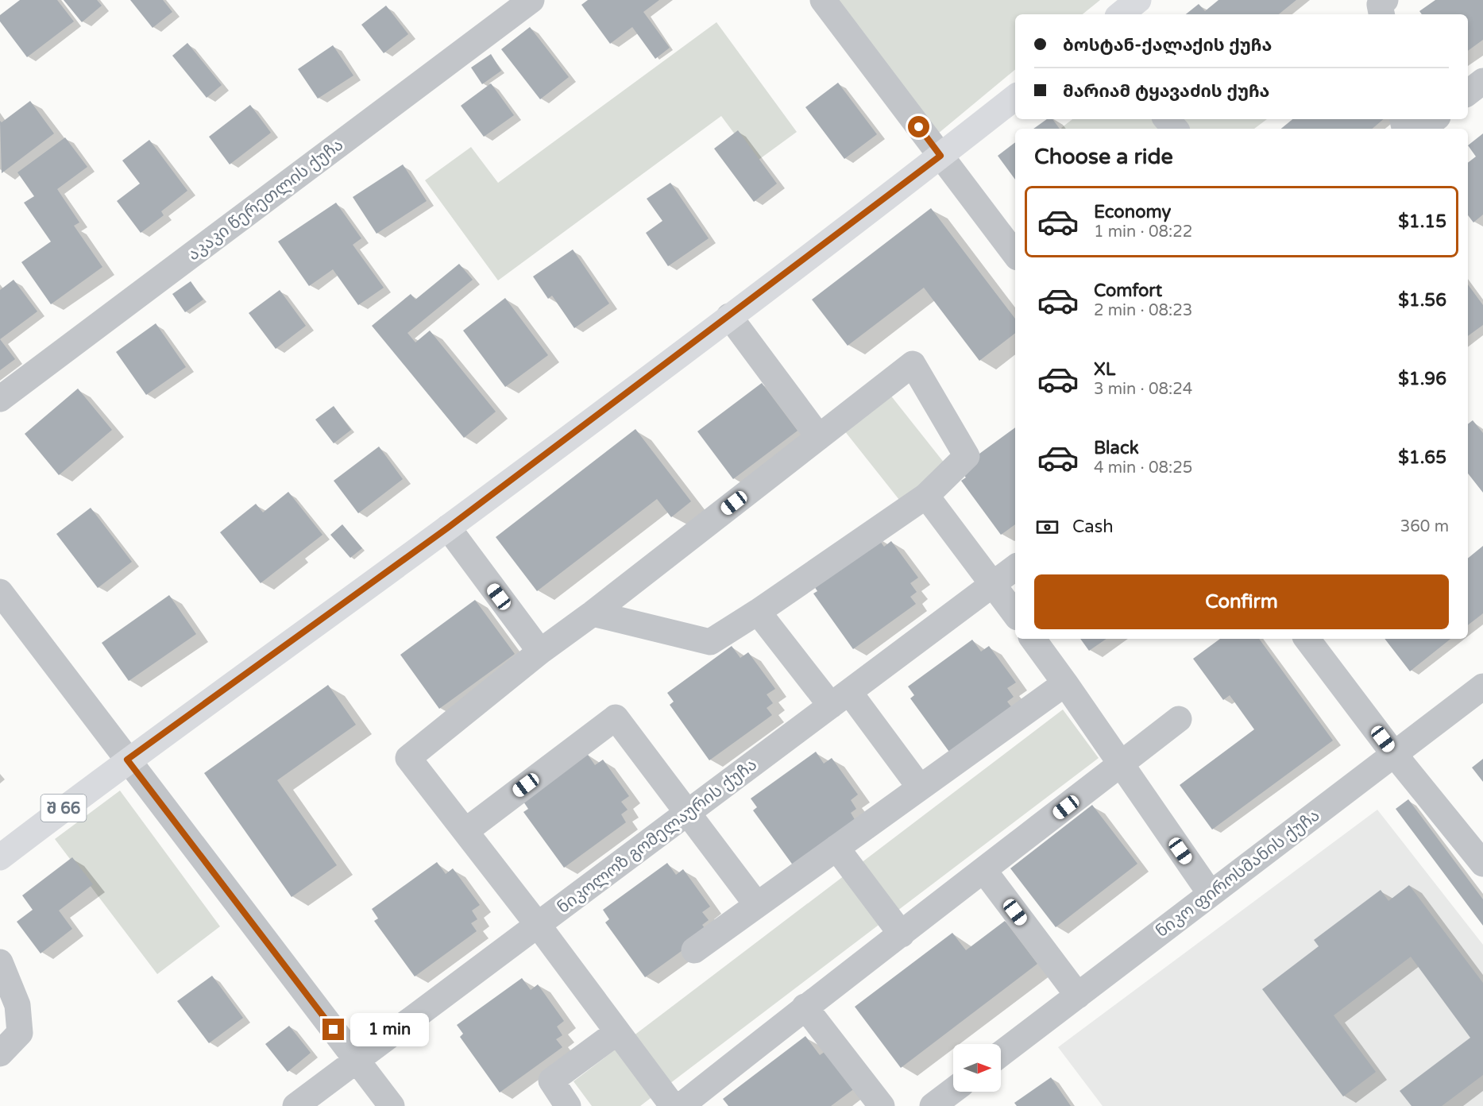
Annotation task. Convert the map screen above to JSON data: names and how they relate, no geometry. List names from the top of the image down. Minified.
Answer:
{"streets":{"main road":["შ 66"],"street":["აკაკი წერეთლის ქუჩა","ნიკოლოზ გომელაურის ქუჩა","ნიკო ფიროსმანის ქუჩა"]},"north":"right","page":{"banner":["ბოსტან-ქალაქის ქუჩა","მარიამ ტყავაძის ქუჩა"],"heading":"Choose a ride","list":[{"name":"Economy","note":"1 min · 08:22","value":"$1.15"},{"name":"Comfort","note":"2 min · 08:23","value":"$1.56"},{"name":"XL","note":"3 min · 08:24","value":"$1.96"},{"name":"Black","note":"4 min · 08:25","value":"$1.65"}],"pay":["Cash","360 m"],"buttons":"Confirm","bubble":"1 min"}}
